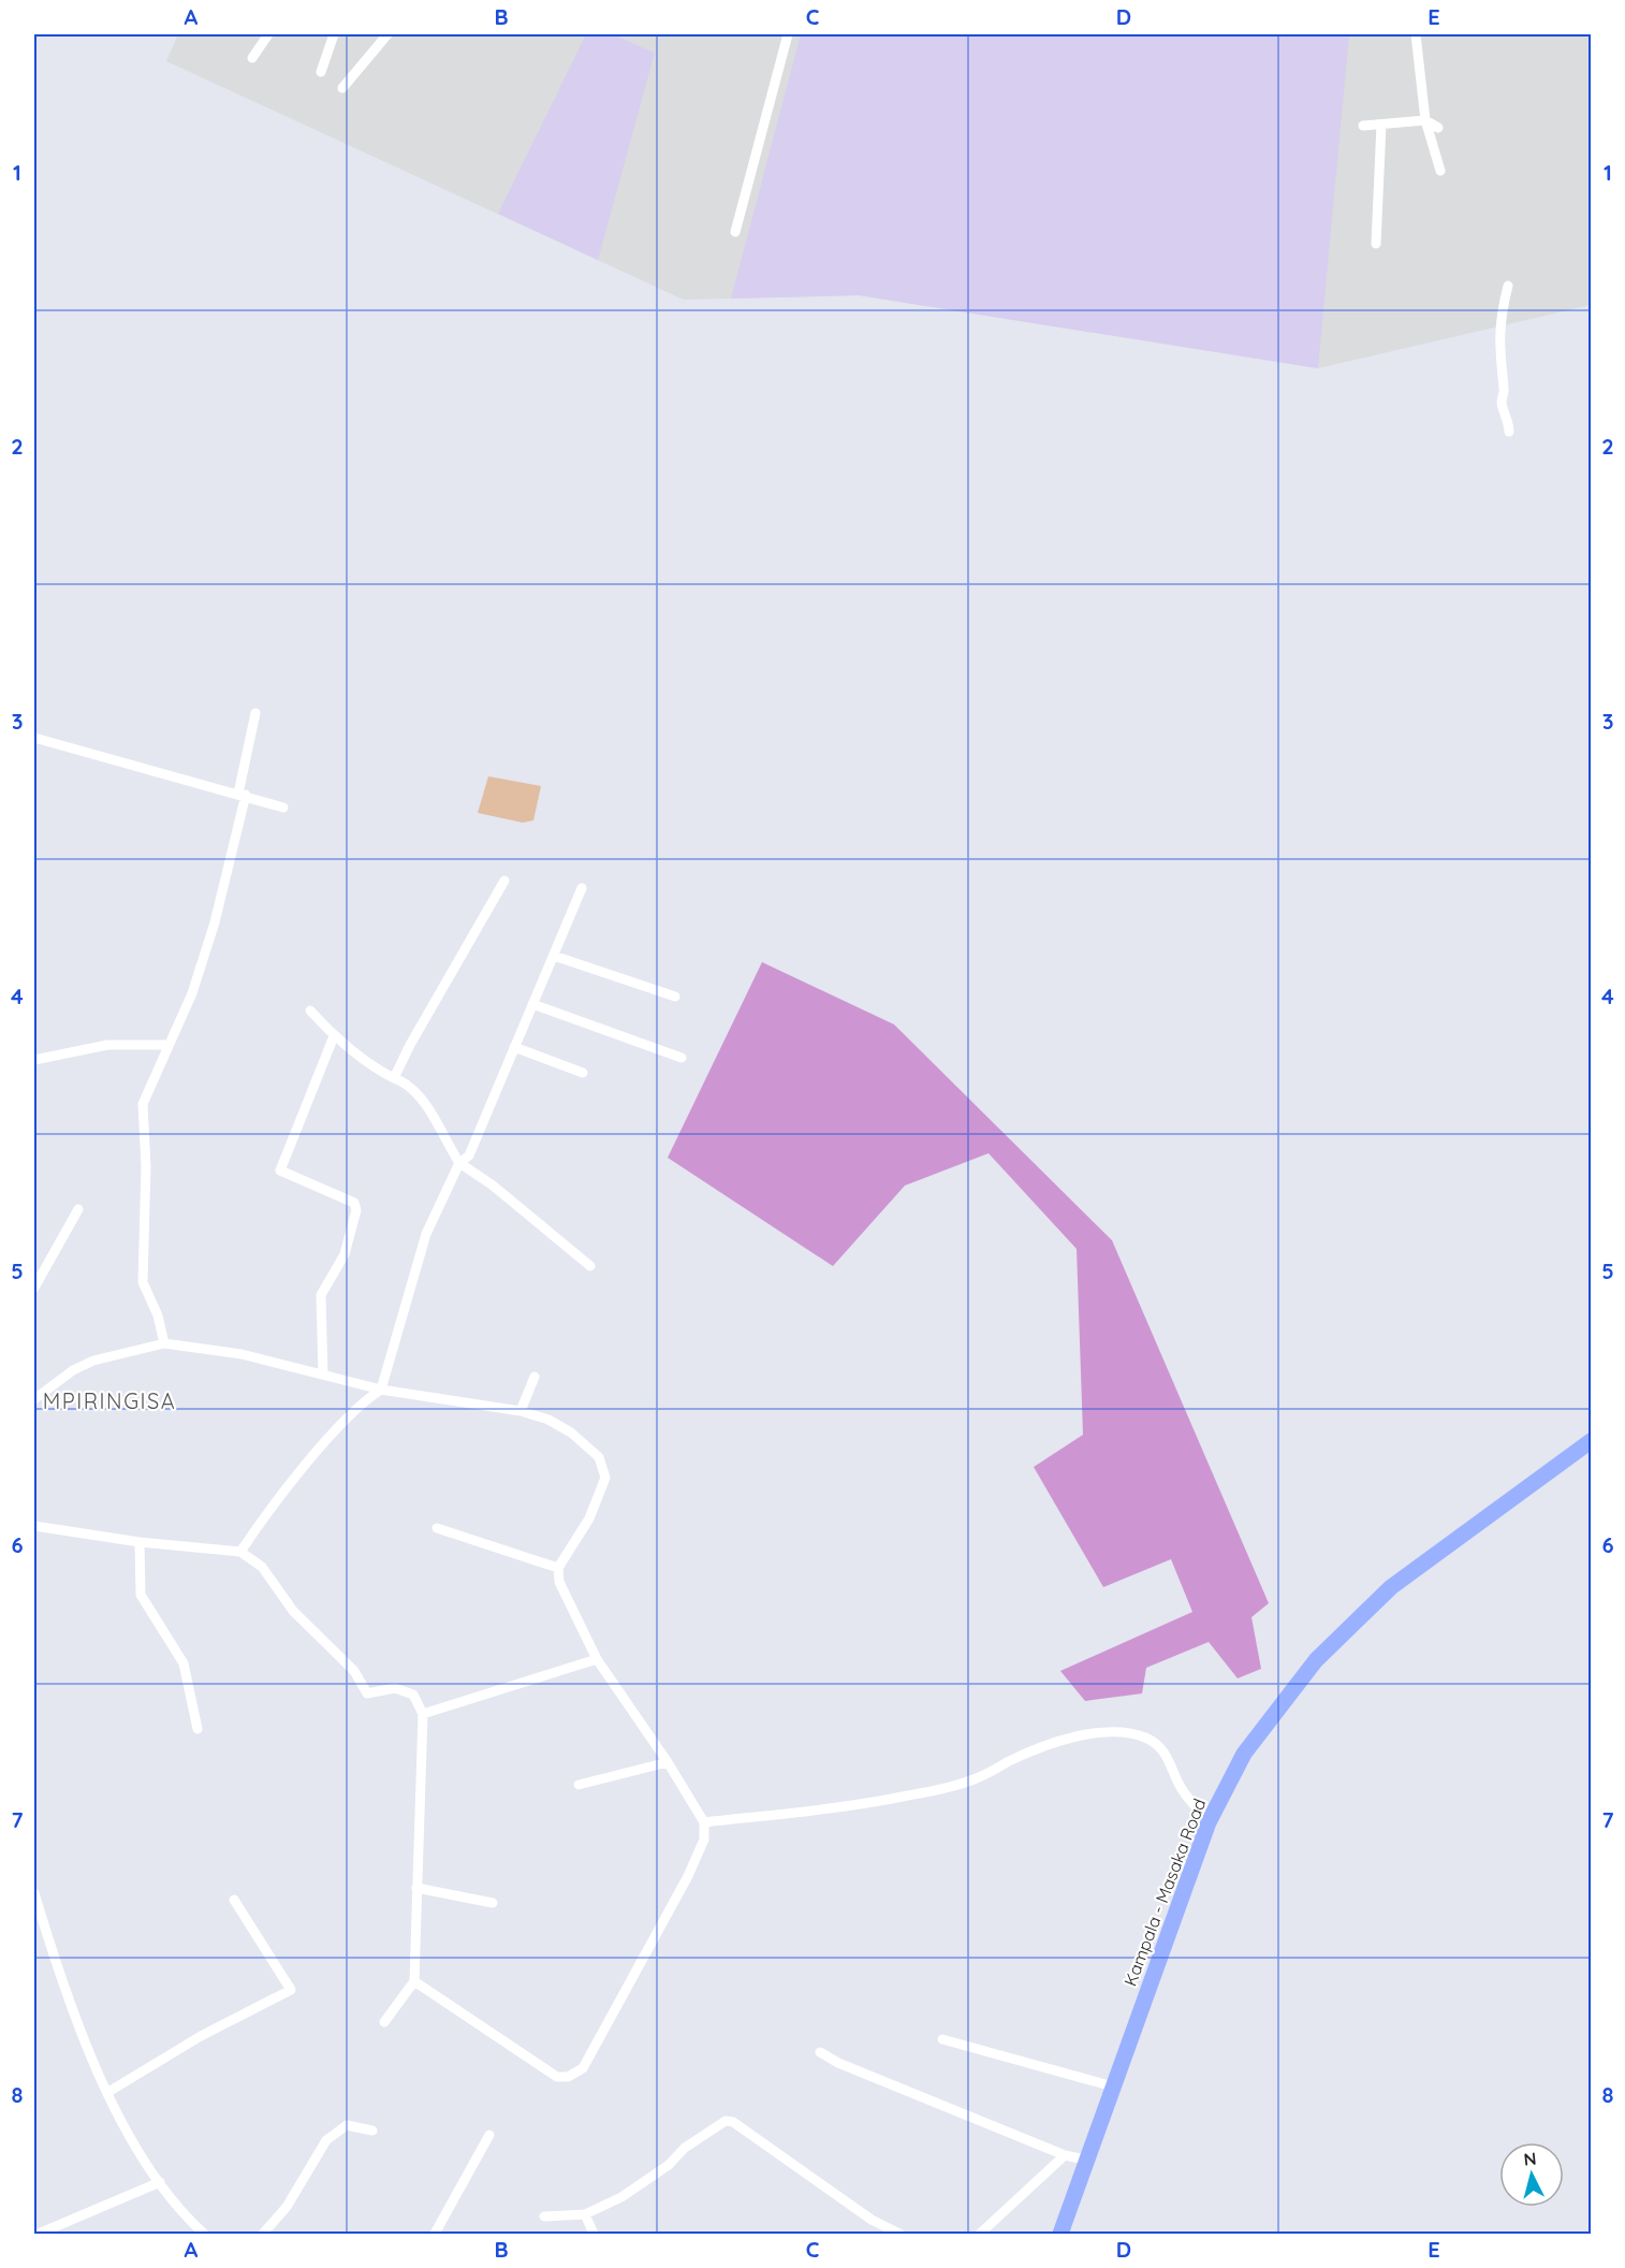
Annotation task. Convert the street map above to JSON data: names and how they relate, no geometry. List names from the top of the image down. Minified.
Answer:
{"streets":{"main road":["Kampala - Masaka Road"]},"districts":["MPIRINGISA"],"north":"top","grid":{"columns":["A","B","C","D","E"],"rows":["1","2","3","4","5","6","7","8"]}}
